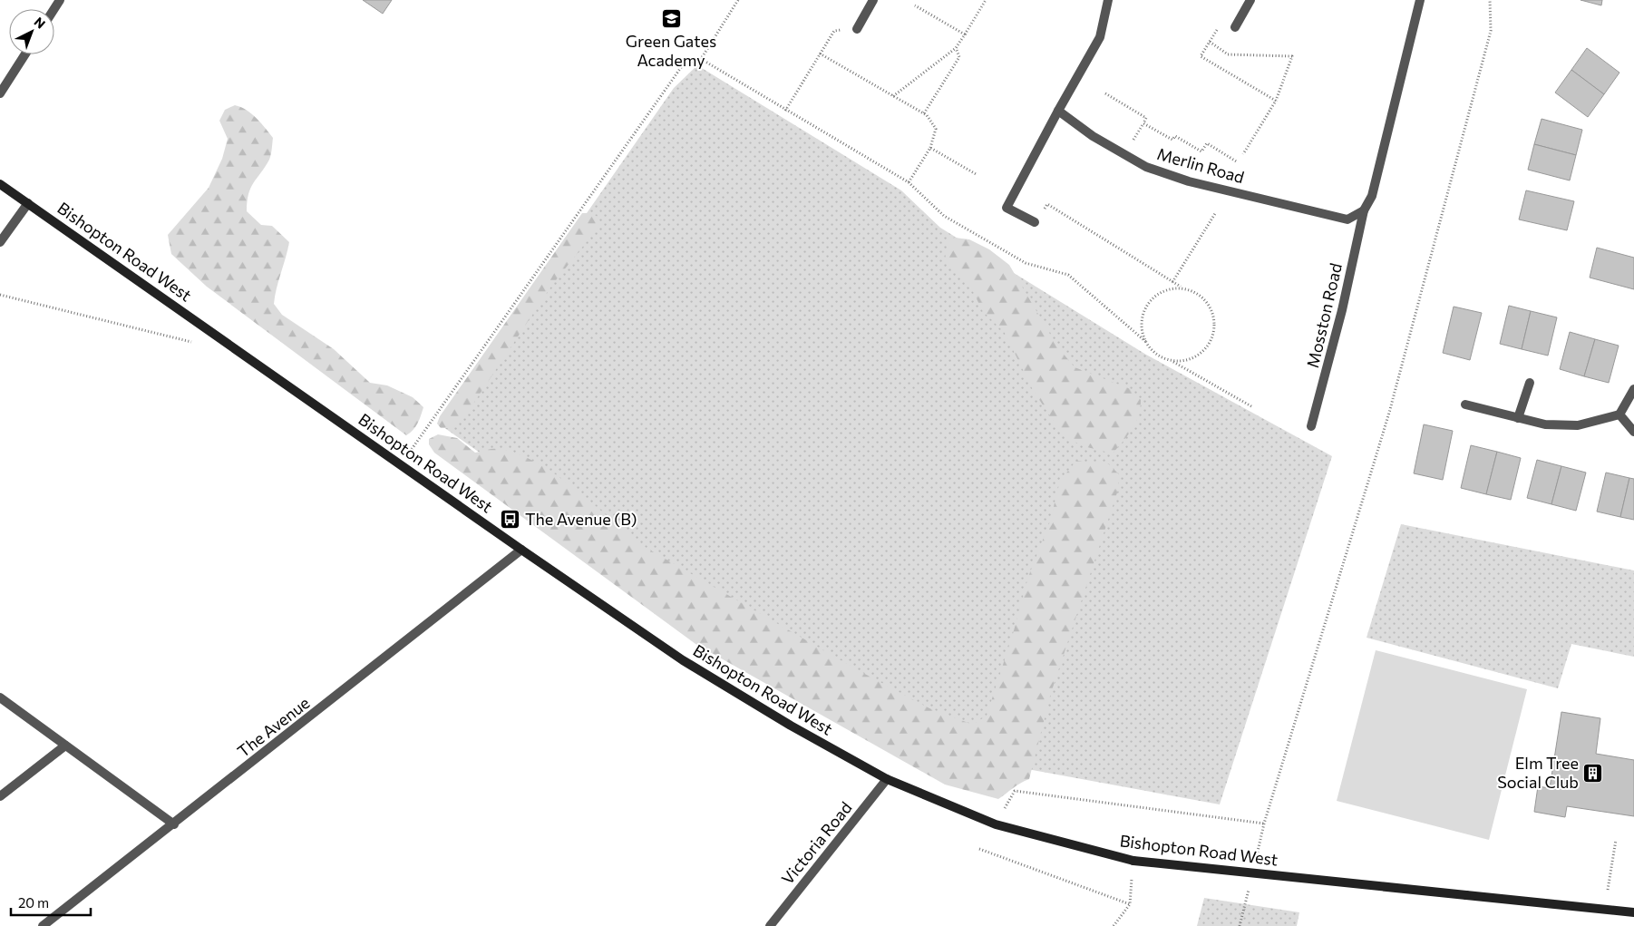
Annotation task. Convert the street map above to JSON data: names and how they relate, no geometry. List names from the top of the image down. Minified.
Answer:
{"streets":{"street":["Merlin Road","Bishopton Road West","Mosston Road","The Avenue","Victoria Road"]},"crossings":[["Merlin Road","Mosston Road"],["Bishopton Road West","The Avenue"],["Bishopton Road West","Victoria Road"]],"places":{"school or university":["Green Gates Academy"],"bus stop":["The Avenue (B)"],"building":["Elm Tree Social Club"]},"scale_bar":"20 m","north":"top right"}
